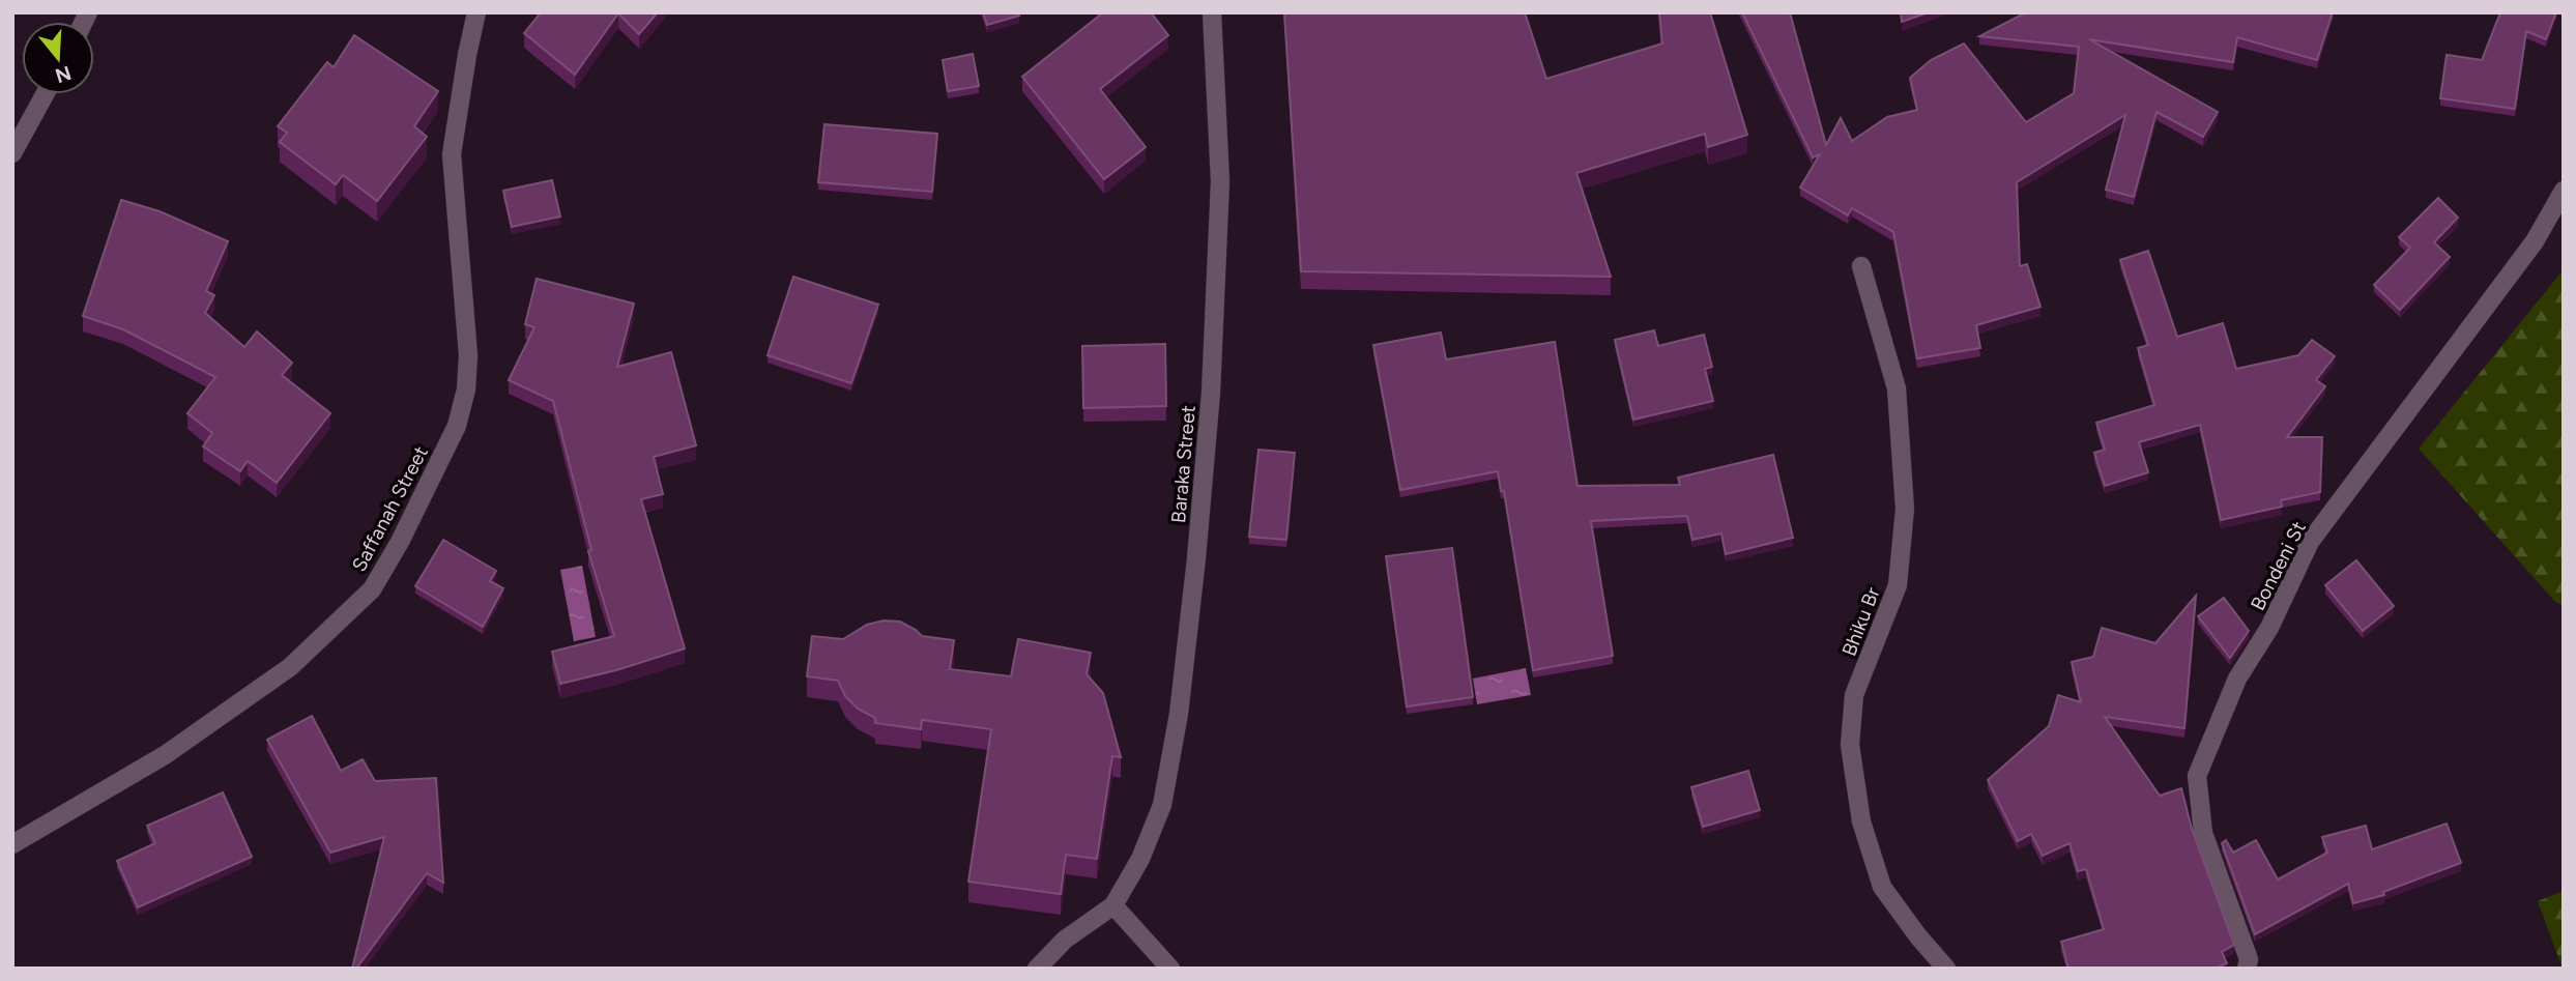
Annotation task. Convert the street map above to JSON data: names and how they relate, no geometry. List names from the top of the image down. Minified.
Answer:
{"streets":{"street":["Baraka Street","Saffanah Street","Bondeni St","Bhiku Br"]},"north":"bottom"}
